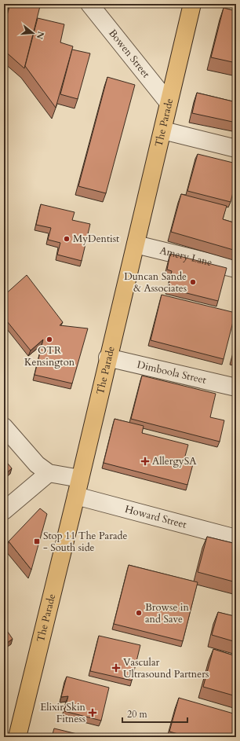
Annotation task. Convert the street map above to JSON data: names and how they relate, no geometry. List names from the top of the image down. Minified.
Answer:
{"streets":{"main road":["The Parade"],"street":["Bowen Street","Amery Lane","Dimboola Street","Howard Street"]},"crossings":[["Bowen Street","The Parade"],["The Parade","Amery Lane"],["The Parade","Dimboola Street"],["The Parade","Howard Street"]],"places":{"other":["MyDentist","Duncan Sande & Associates","OTR Kensington","Browse in and Save"],"health":["AllergySA","Vascular Ultrasound Partners","Elixir Skin Fitness"],"transit":["Stop 11 The Parade - South side"]},"scale_bar":"20 m","north":"right"}
